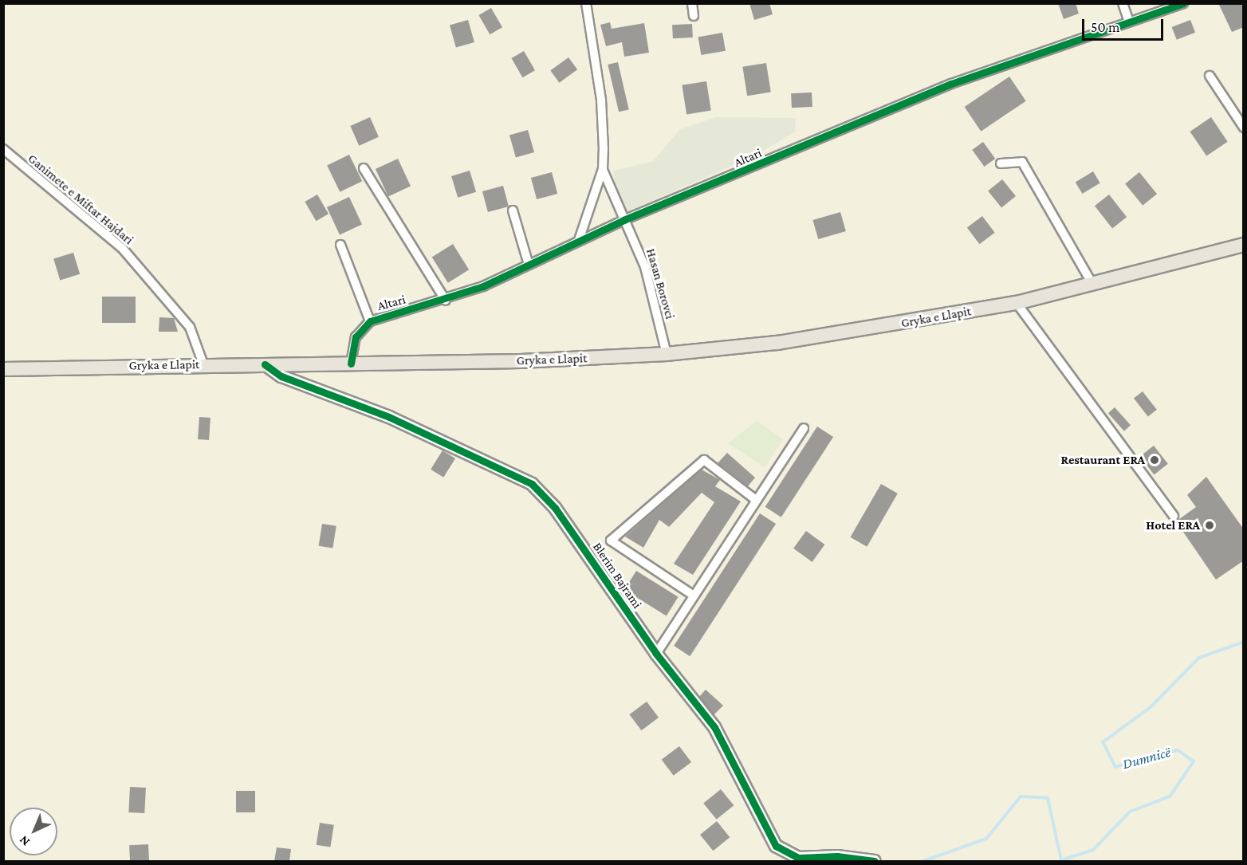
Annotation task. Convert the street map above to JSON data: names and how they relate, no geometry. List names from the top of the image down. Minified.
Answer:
{"streets":{"main road":["Gryka e Llapit"],"street":["Altari","Ganimete e Miftar Hajdari","Hasan Borovci","Blerim Bajrami"]},"crossings":[["Altari","Hasan Borovci"],["Altari","Gryka e Llapit"],["Ganimete e Miftar Hajdari","Gryka e Llapit"],["Hasan Borovci","Gryka e Llapit"],["Gryka e Llapit","Blerim Bajrami"]],"water":["Dumnicë"],"places":["Restaurant ERA","Hotel ERA"],"scale_bar":"50 m","north":"bottom left"}
